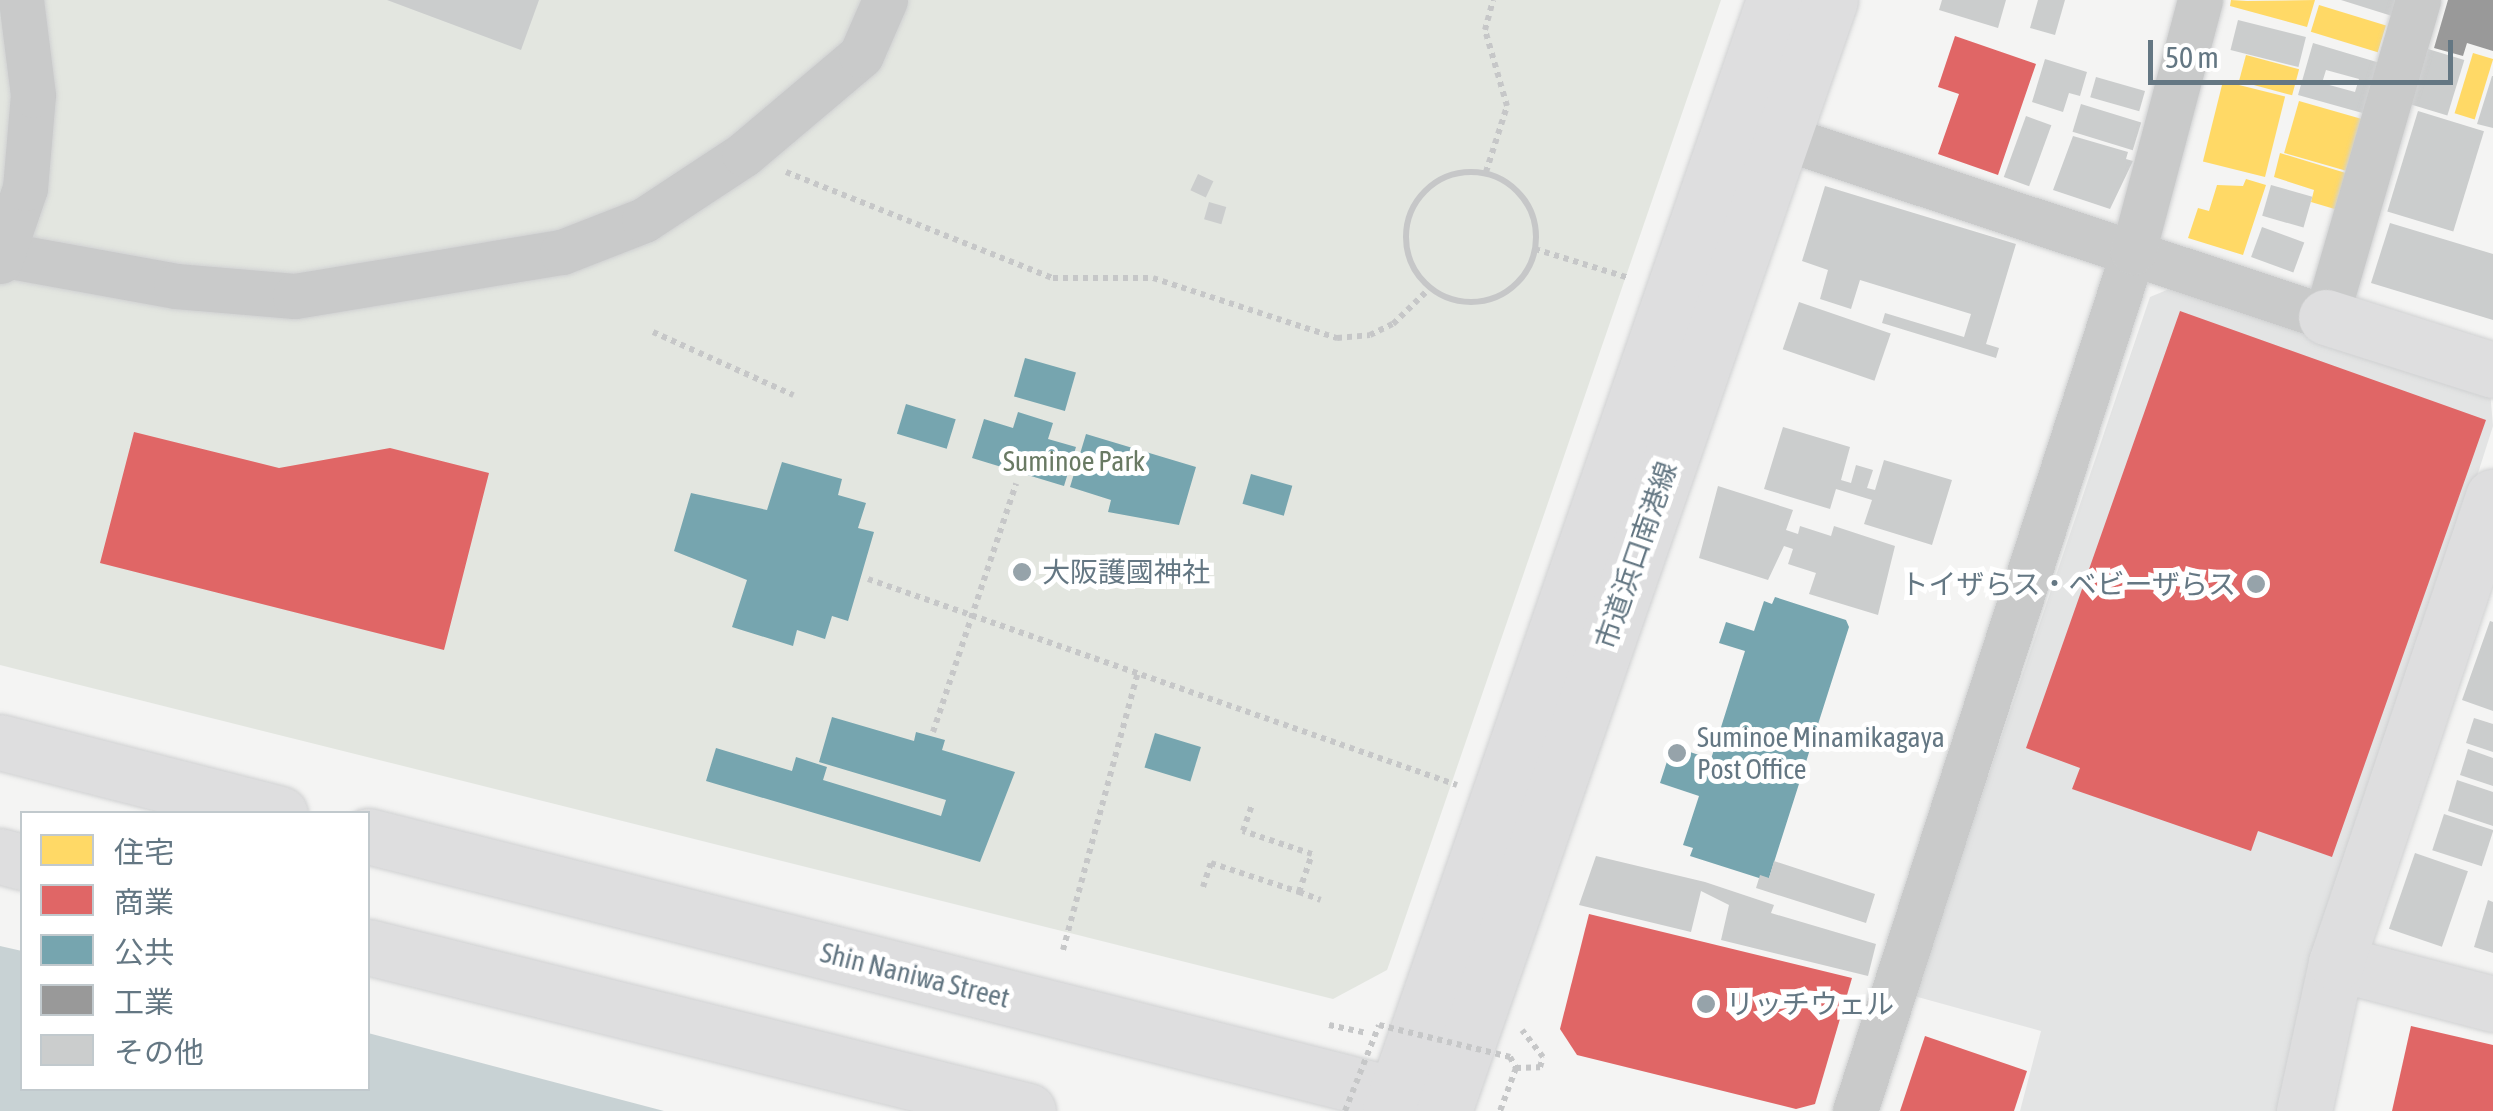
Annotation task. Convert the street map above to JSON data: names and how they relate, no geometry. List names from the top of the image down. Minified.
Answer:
{"streets":{"main road":["市道浜口南港線","Shin Naniwa Street"]},"crossings":[["市道浜口南港線","Shin Naniwa Street"]],"parks":["Suminoe Park"],"places":["大阪護國神社","トイザらス・ベビーザらス","Suminoe Minamikagaya Post Office","リッチウェル"],"legend":["住宅","商業","公共","工業","その他"],"scale_bar":"50 m"}
